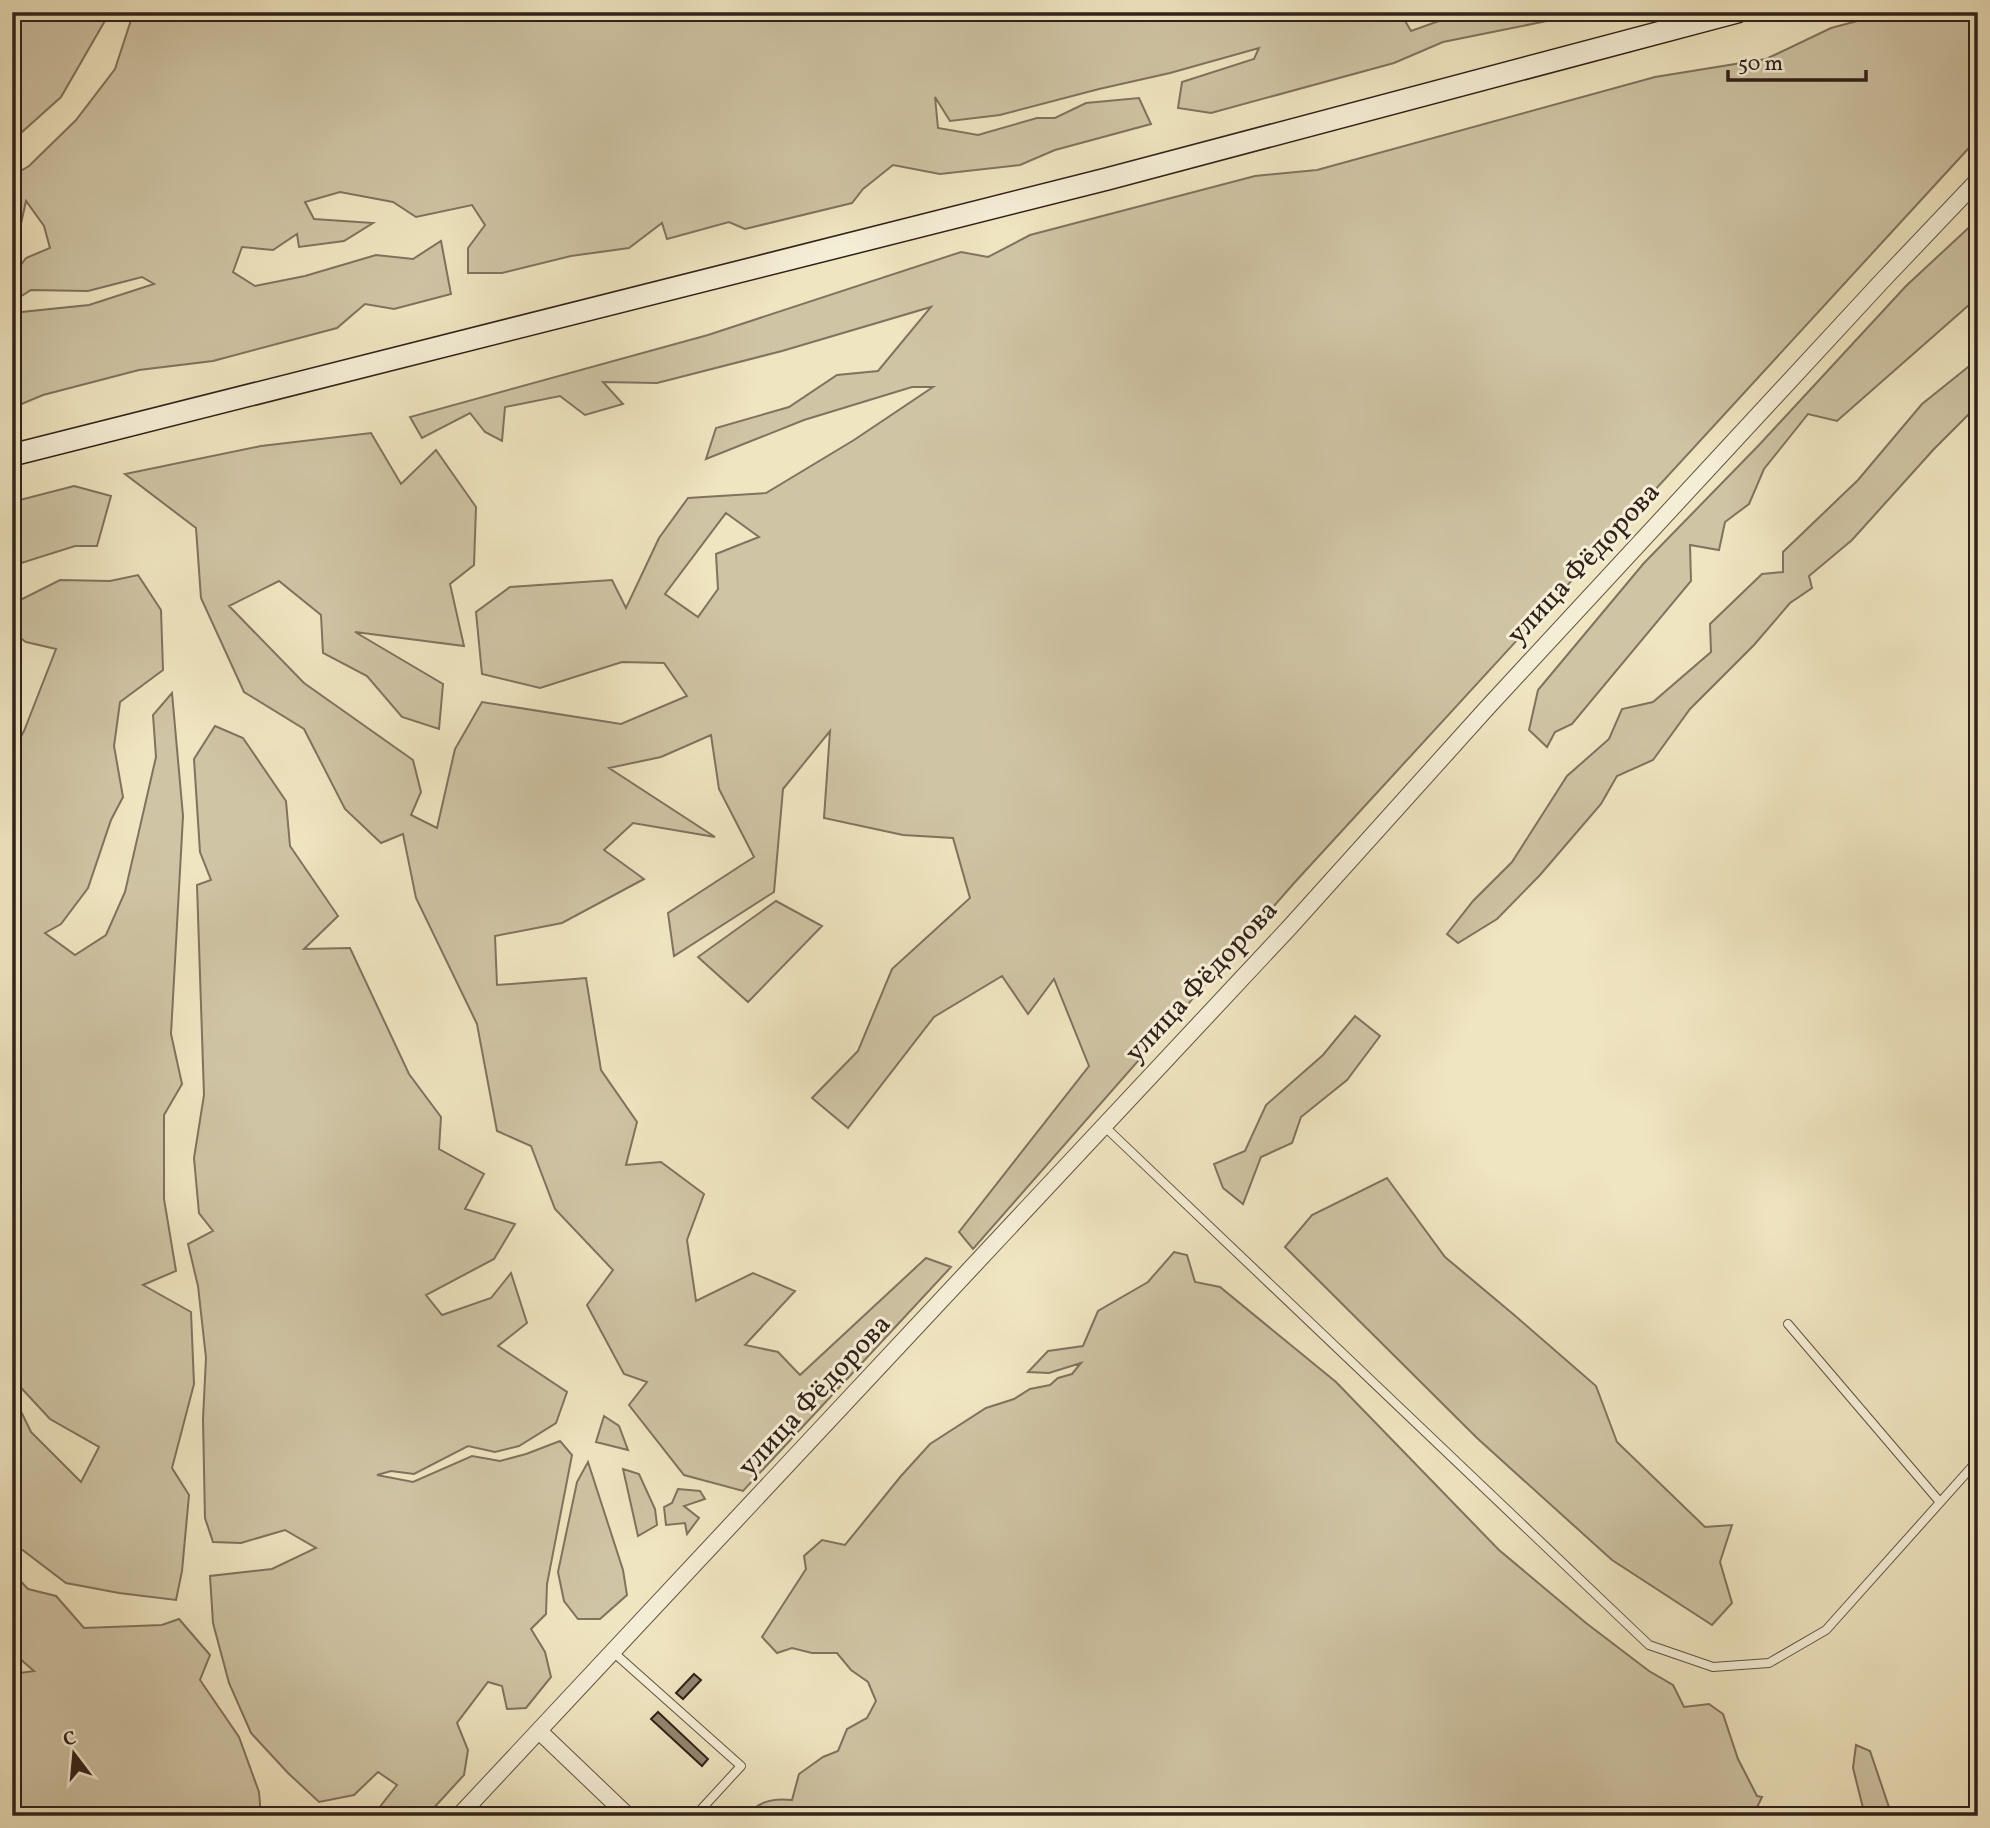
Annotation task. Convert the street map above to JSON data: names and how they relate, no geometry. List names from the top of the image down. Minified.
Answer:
{"streets":{"street":["улица Фёдорова"]},"scale_bar":"50 m","north":"top"}
